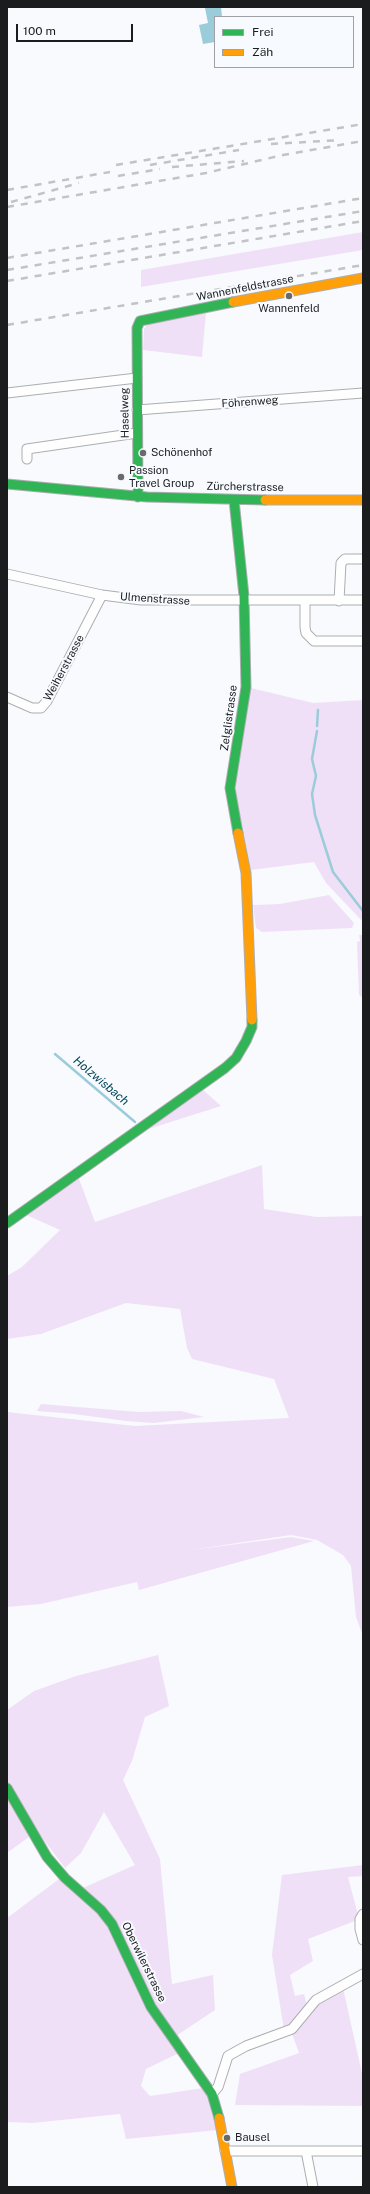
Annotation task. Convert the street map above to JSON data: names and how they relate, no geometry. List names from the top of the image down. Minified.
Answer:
{"streets":{"street":["Wannenfeldstrasse","Föhrenweg","Haselweg","Zürcherstrasse","Ulmenstrasse","Weiherstrasse","Zelglistrasse","Oberwilerstrasse"]},"crossings":[["Wannenfeldstrasse","Haselweg"],["Föhrenweg","Haselweg"],["Haselweg","Zürcherstrasse"],["Zürcherstrasse","Zelglistrasse"],["Ulmenstrasse","Weiherstrasse"],["Ulmenstrasse","Zelglistrasse"]],"water":["Holzwisbach"],"places":["Wannenfeld","Schönenhof","Passion Travel Group","Bausel"],"legend":["Frei","Zäh"],"scale_bar":"100 m"}
